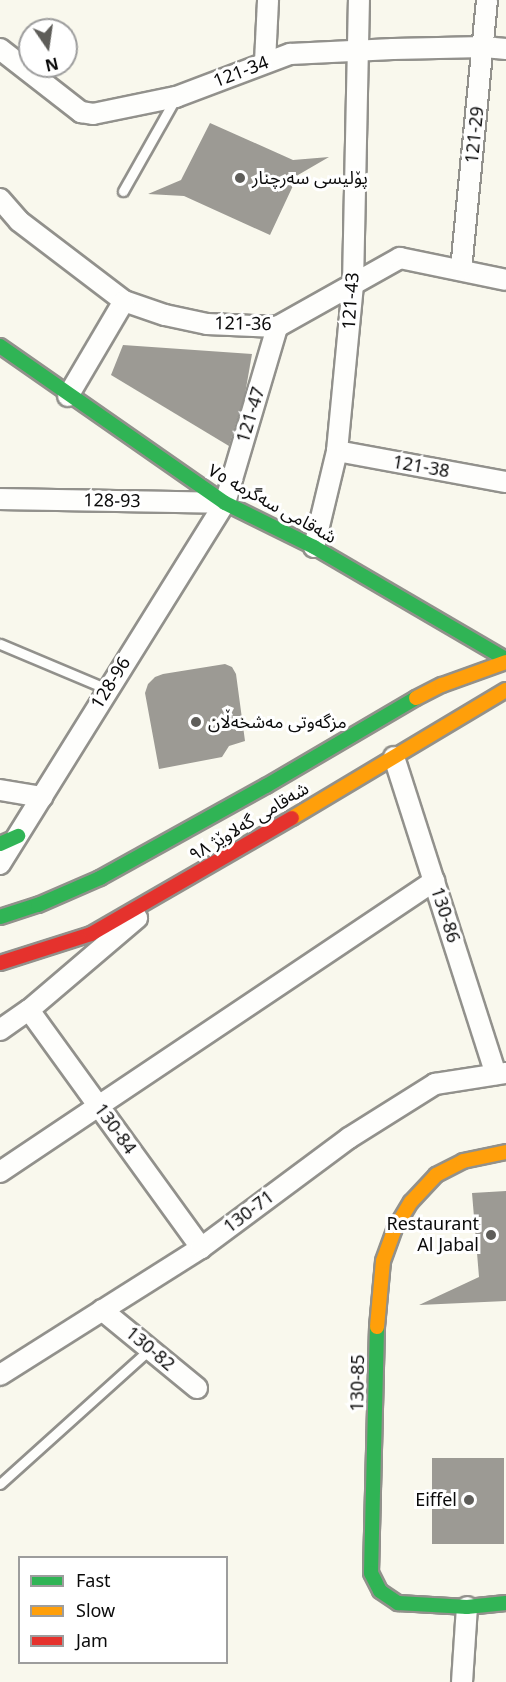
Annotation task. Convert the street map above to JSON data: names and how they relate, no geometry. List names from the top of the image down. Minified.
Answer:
{"streets":{"street":["121-34","121-29","121-43","121-36","121-47","121-38","128-93","شەقامی سەگرمە ٧٥","128-96","شەقامی گەلاوێژ ٩٨","130-86","130-84","130-71","130-82","130-85"]},"crossings":[["121-34","121-29"],["121-34","121-43"],["121-29","121-36"],["121-43","121-36"],["121-43","121-38"],["121-43","شەقامی سەگرمە ٧٥"],["121-36","121-47"],["121-47","128-93"],["121-47","شەقامی سەگرمە ٧٥"],["121-47","128-96"],["128-93","شەقامی سەگرمە ٧٥"],["128-93","128-96"],["شەقامی سەگرمە ٧٥","128-96"],["شەقامی سەگرمە ٧٥","شەقامی گەلاوێژ ٩٨"],["شەقامی گەلاوێژ ٩٨","130-86"],["130-86","130-71"],["130-84","130-71"],["130-71","130-82"]],"places":["پۆلیسی سەرچنار","مزگەوتی مەشخەڵان","Restaurant Al Jabal","Eiffel"],"legend":["Fast","Slow","Jam"],"north":"bottom"}
